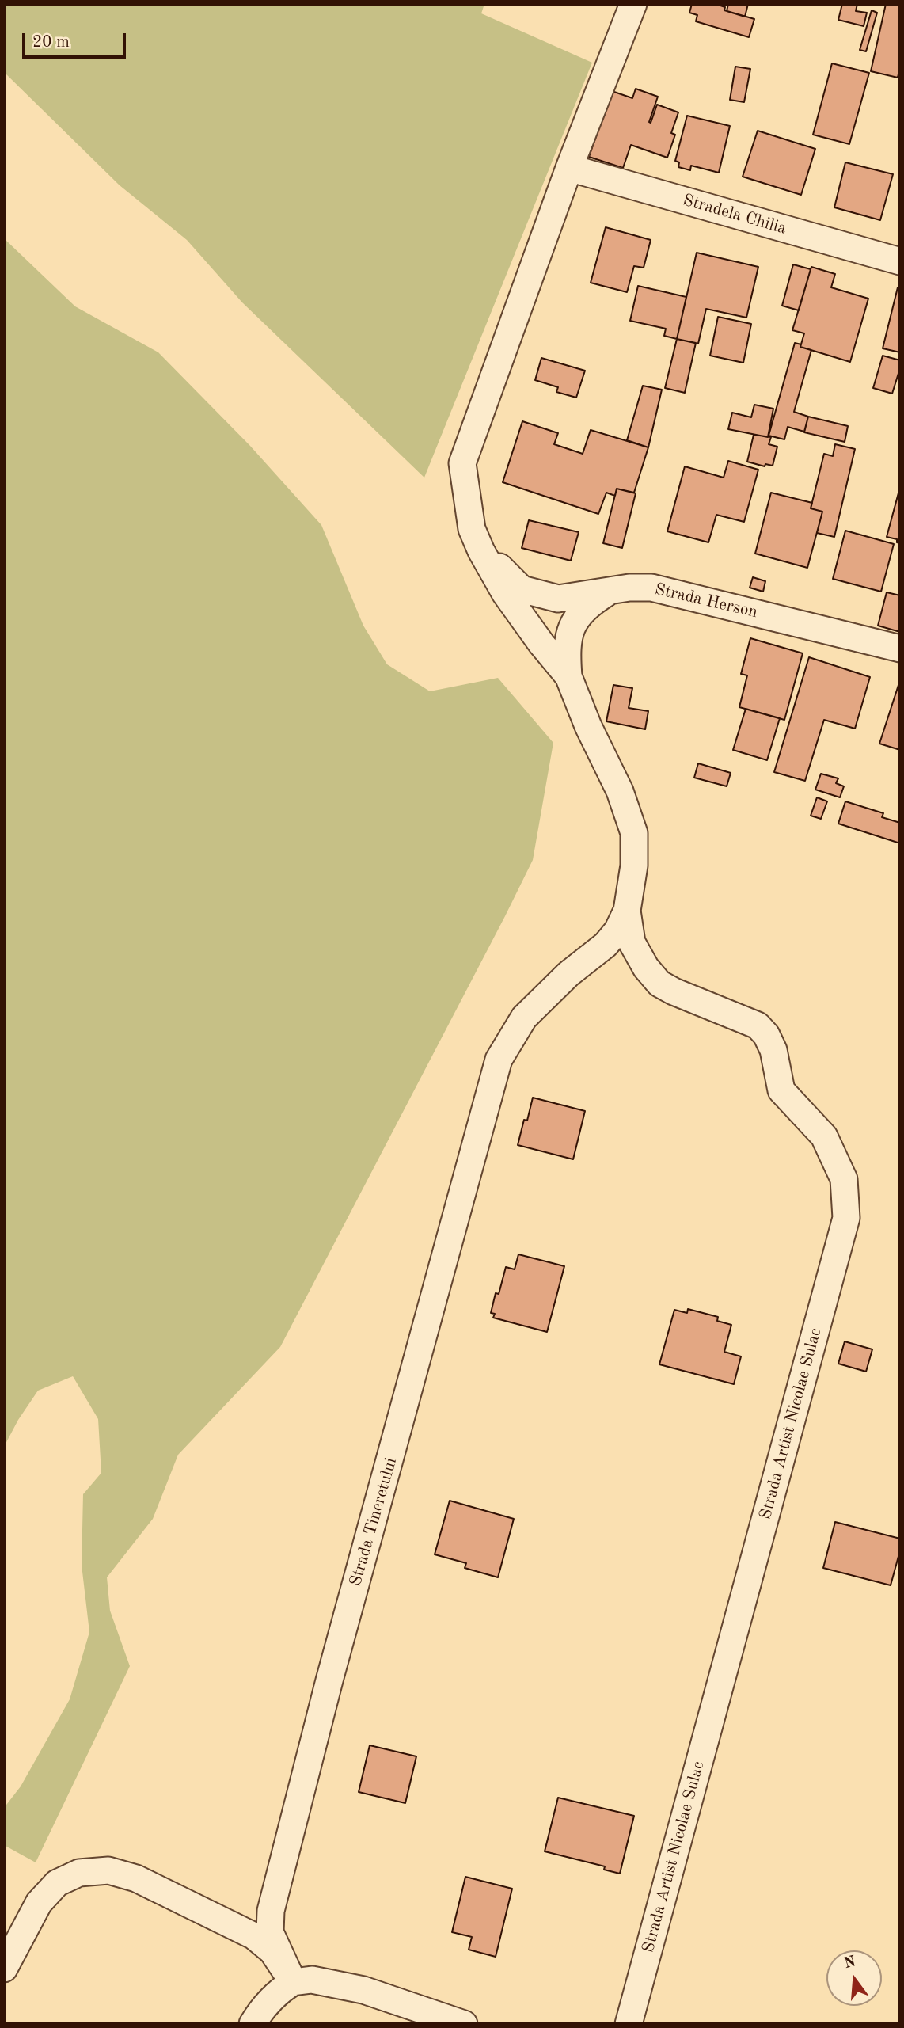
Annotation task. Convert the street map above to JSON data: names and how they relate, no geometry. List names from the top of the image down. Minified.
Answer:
{"streets":{"street":["Stradela Chilia","Strada Herson","Strada Artist Nicolae Sulac","Strada Tineretului"]},"crossings":[["Strada Artist Nicolae Sulac","Strada Tineretului"]],"scale_bar":"20 m","north":"top"}
